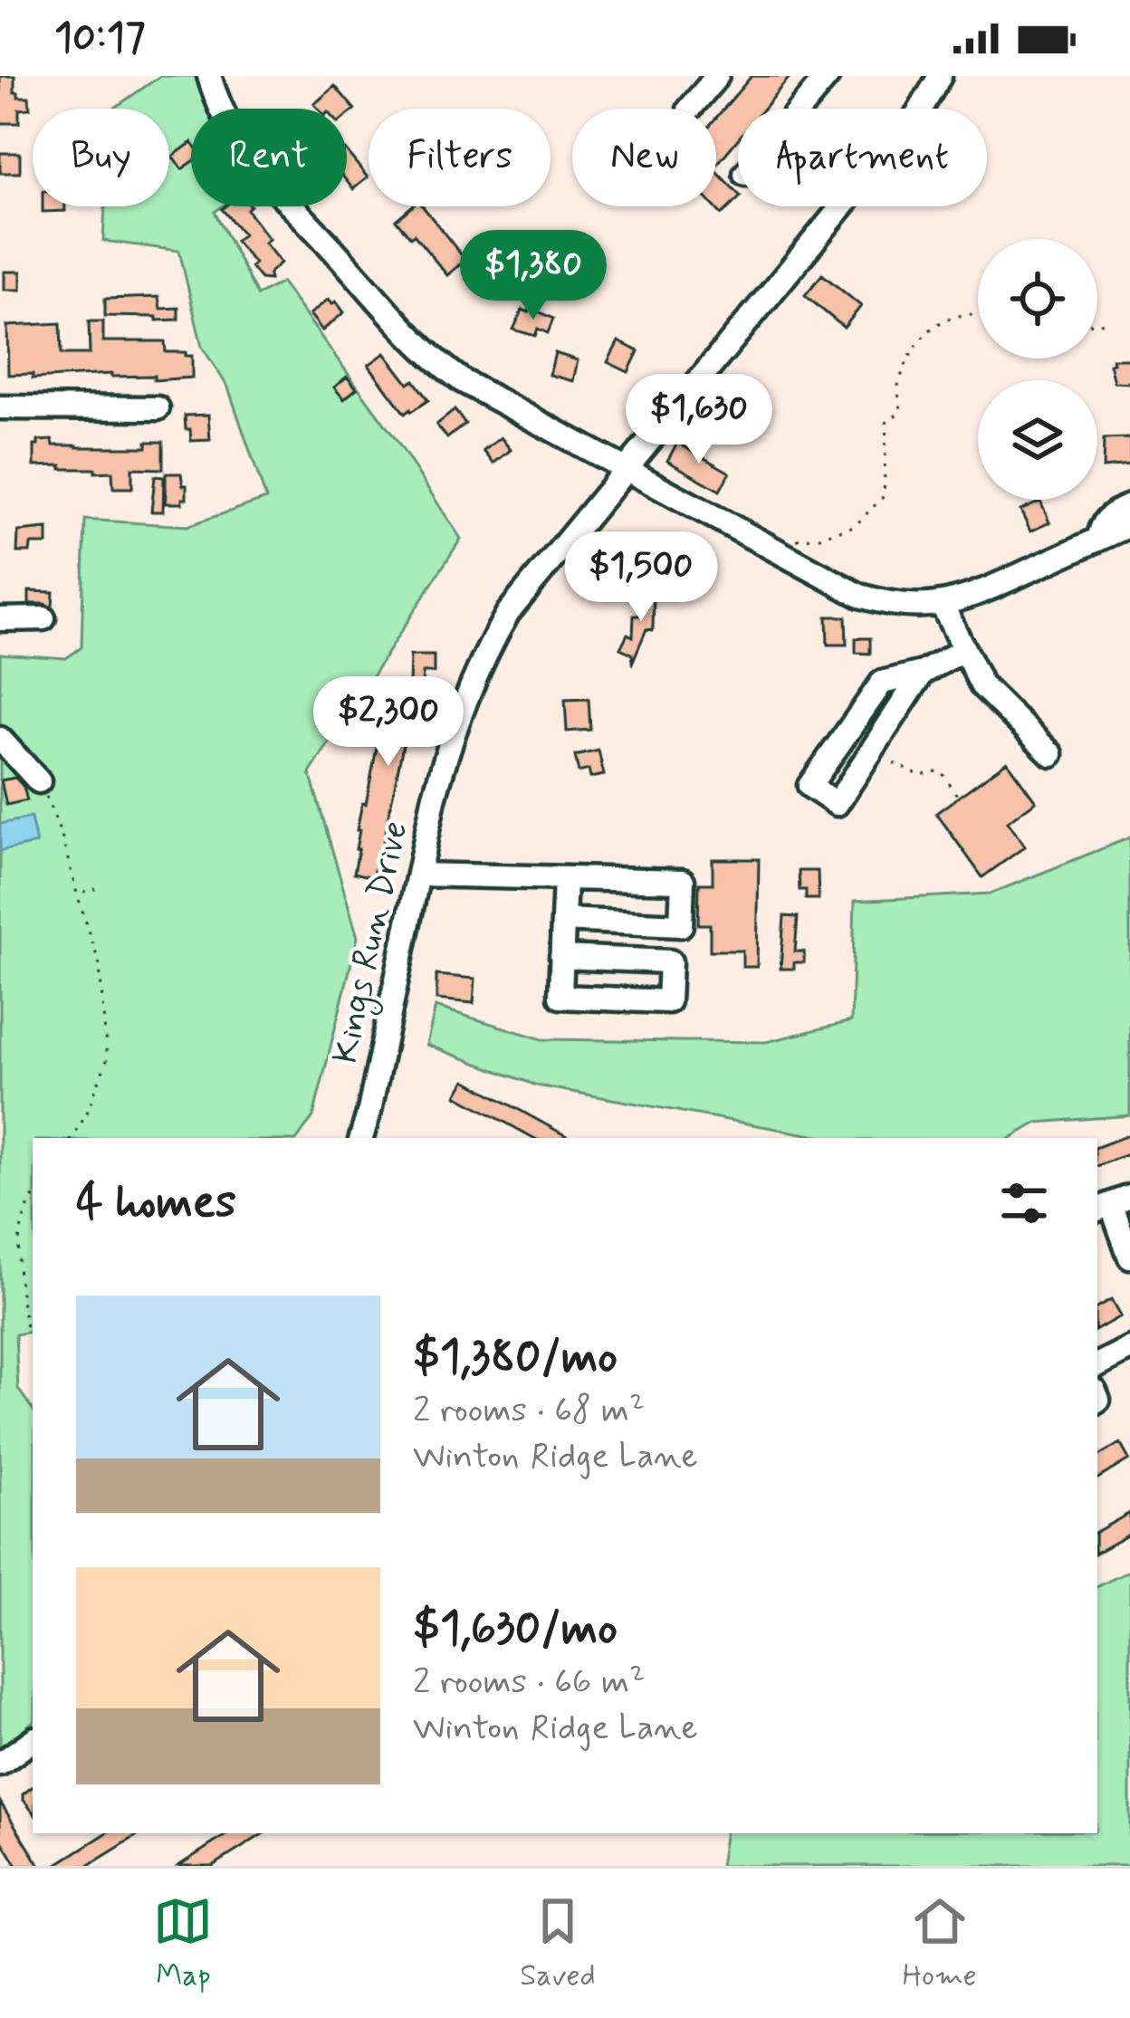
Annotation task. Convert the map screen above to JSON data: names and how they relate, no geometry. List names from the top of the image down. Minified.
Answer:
{"streets":{"street":["Kings Run Drive"]},"page":{"status":"10:17","chip":["Buy","Rent","Filters","New","Apartment"],"price":["$1,380","$1,630","$1,500","$2,300"],"heading":"4 homes","list":[{"name":"$1,380/mo","note":"2 rooms · 68 m² · Winton Ridge Lane"},{"name":"$1,630/mo","note":"2 rooms · 66 m² · Winton Ridge Lane"}],"tabs":["Map","Saved","Home"]}}
